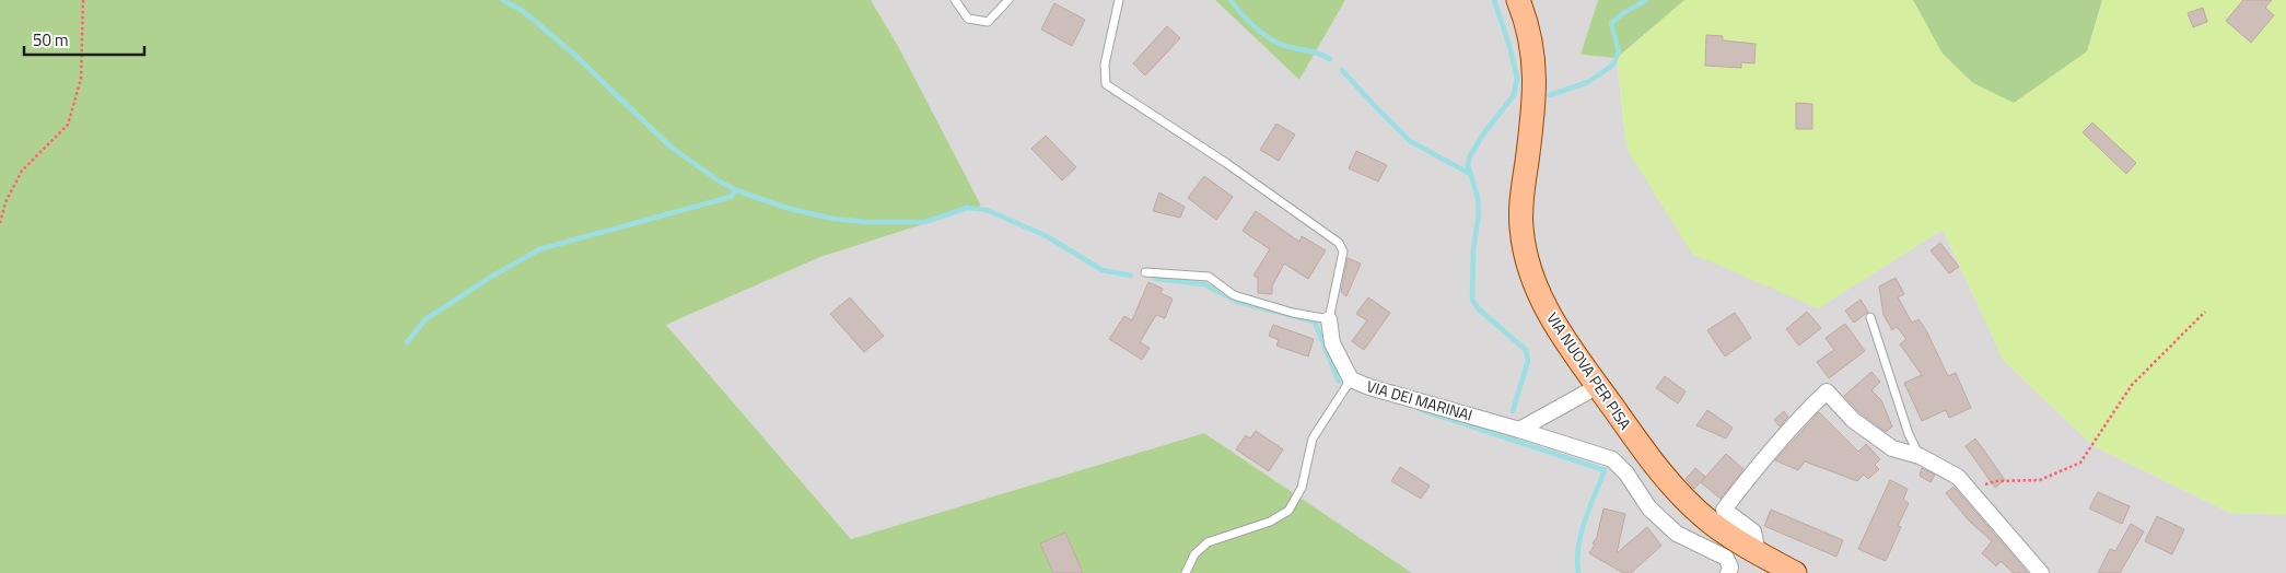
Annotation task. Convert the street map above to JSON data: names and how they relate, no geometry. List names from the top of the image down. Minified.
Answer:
{"streets":{"main road":["VIA NUOVA PER PISA"],"street":["VIA DEI MARINAI"]},"scale_bar":"50 m"}
